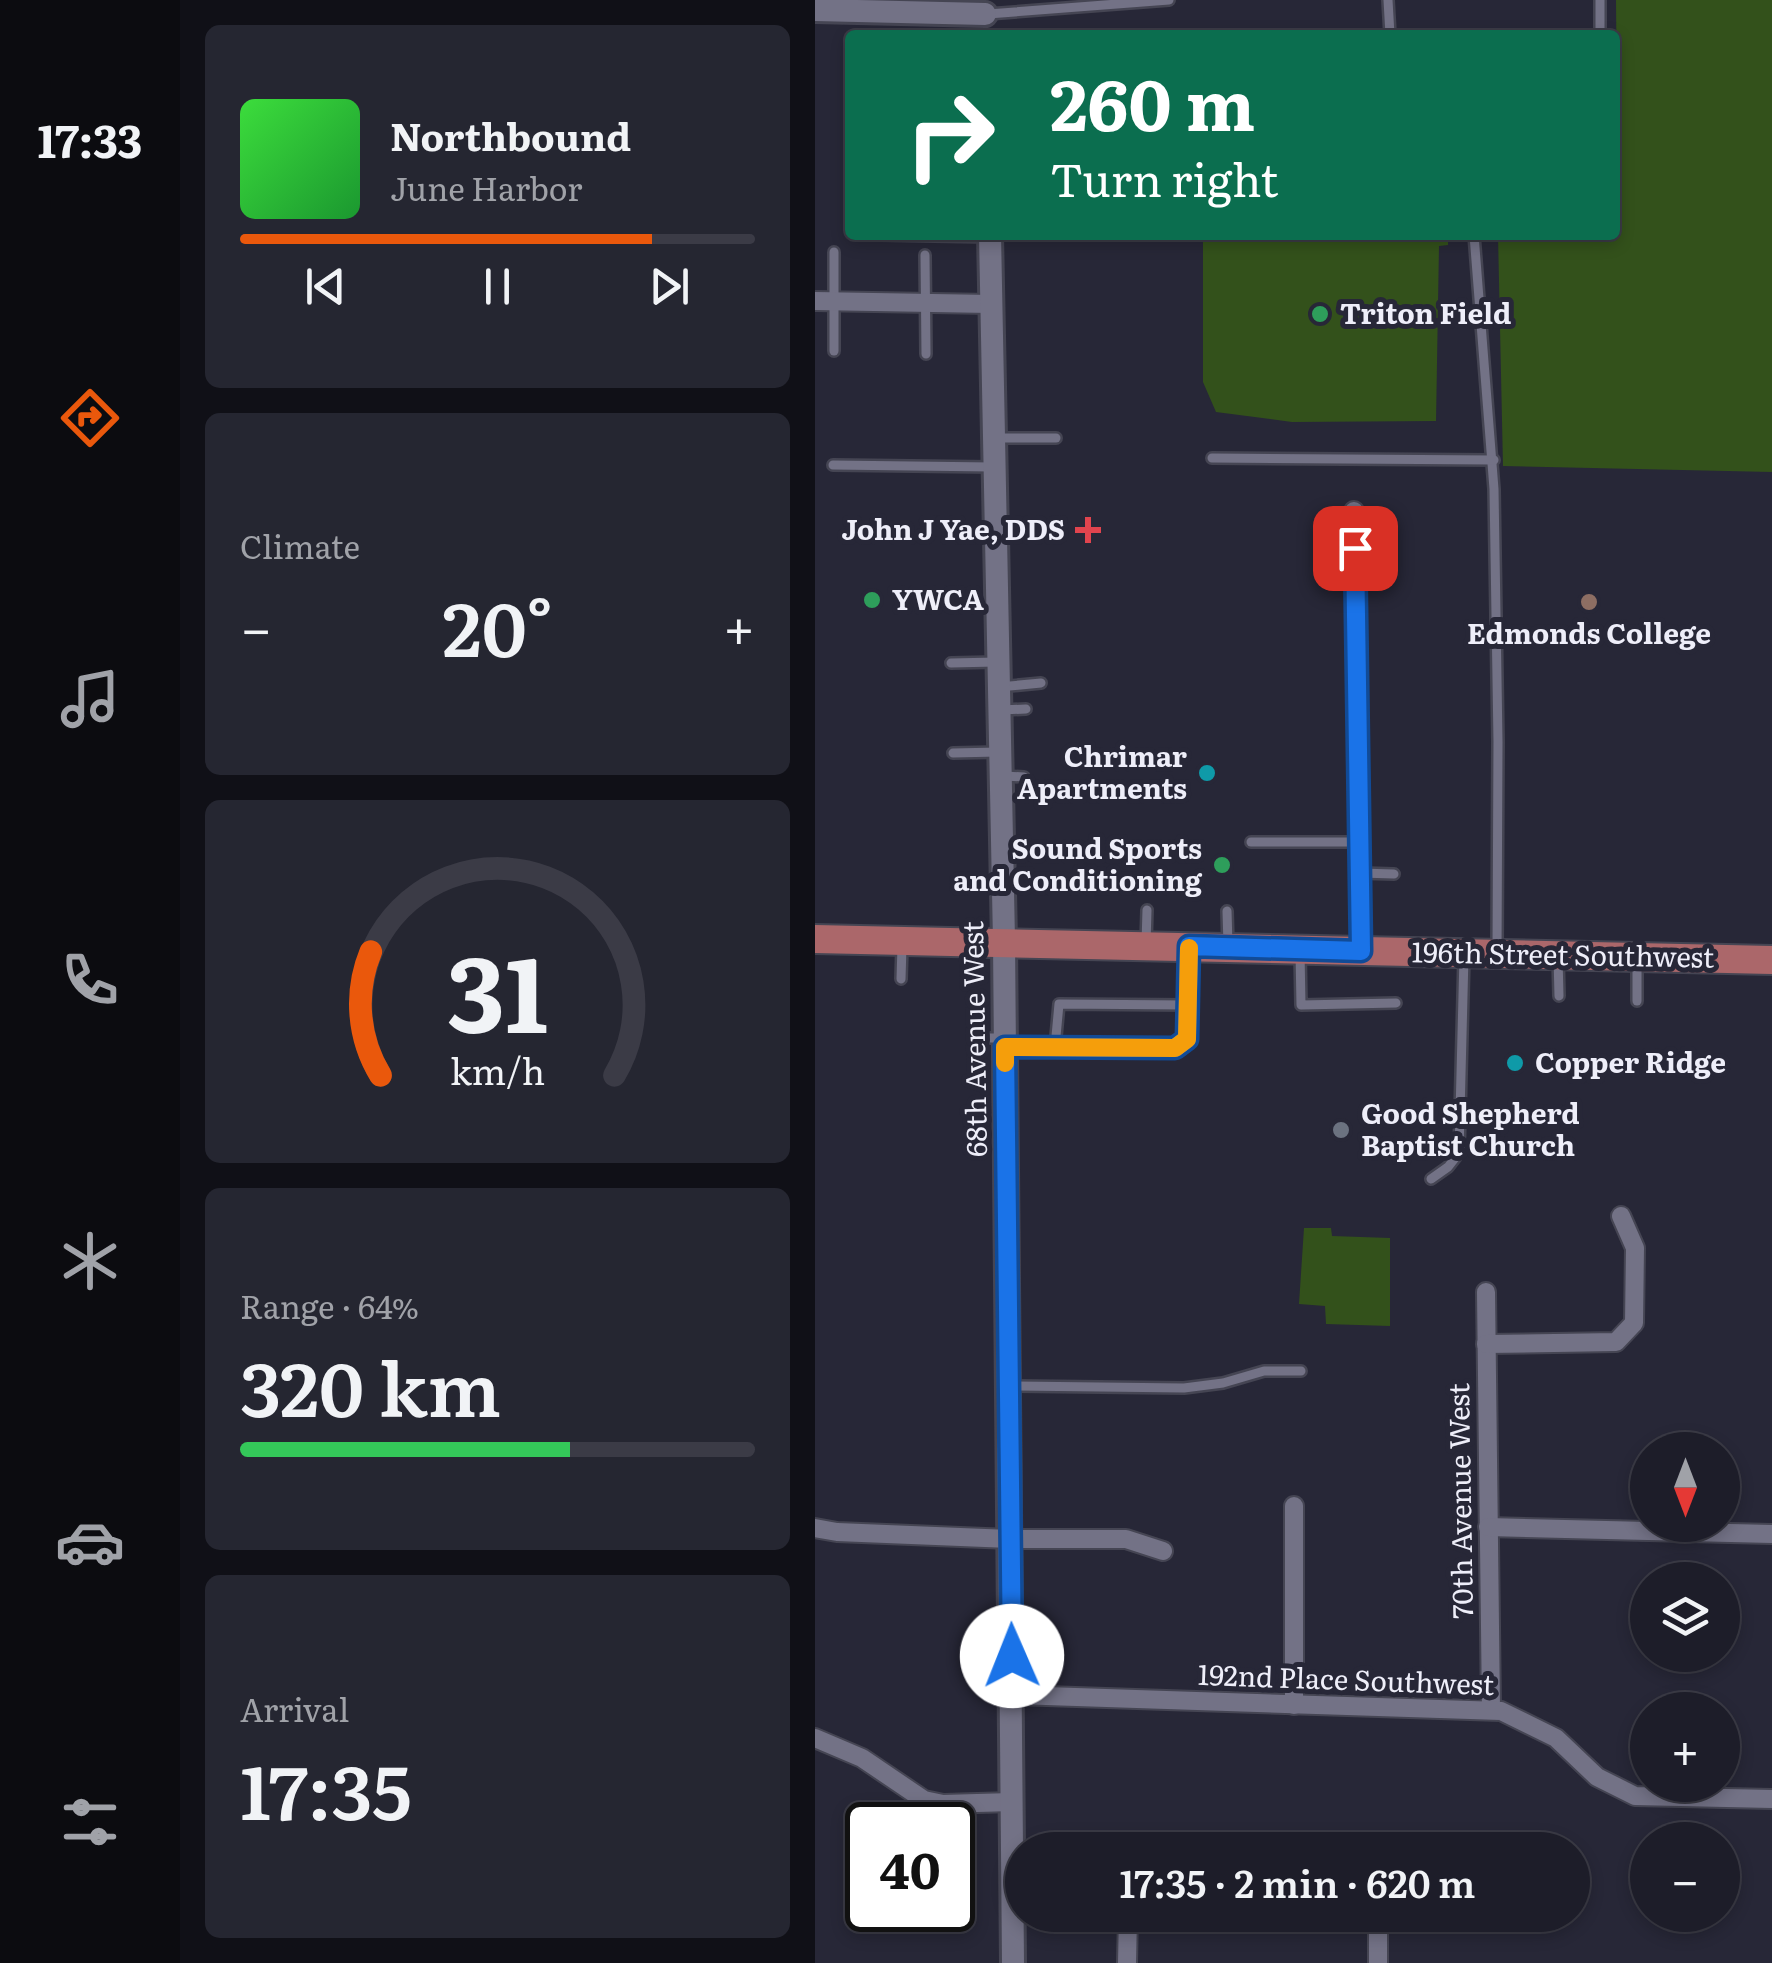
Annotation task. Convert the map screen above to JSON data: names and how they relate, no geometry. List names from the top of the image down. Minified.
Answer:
{"streets":{"main road":["196th Street Southwest"],"street":["68th Avenue West","70th Avenue West","192nd Place Southwest"]},"crossings":[["196th Street Southwest","68th Avenue West"],["68th Avenue West","192nd Place Southwest"],["70th Avenue West","192nd Place Southwest"]],"places":{"other":["Triton Field","YWCA","Edmonds College","Chrimar Apartments","Sound Sports and Conditioning","Copper Ridge","Good Shepherd Baptist Church"],"health":["John J Yae, DDS"]},"north":"bottom","page":{"tabs":"17:33","turn":["260 m","Turn right"],"song":["Northbound","June Harbor"],"tile":["Climate",["Range · 64%","320 km"],["Arrival","17:35"]],"heat":["−","20°","+"],"map_buttons":["+","−"],"limit":"40","trip":"17:35 · 2 min · 620 m","gauge":["31","km/h"]}}
